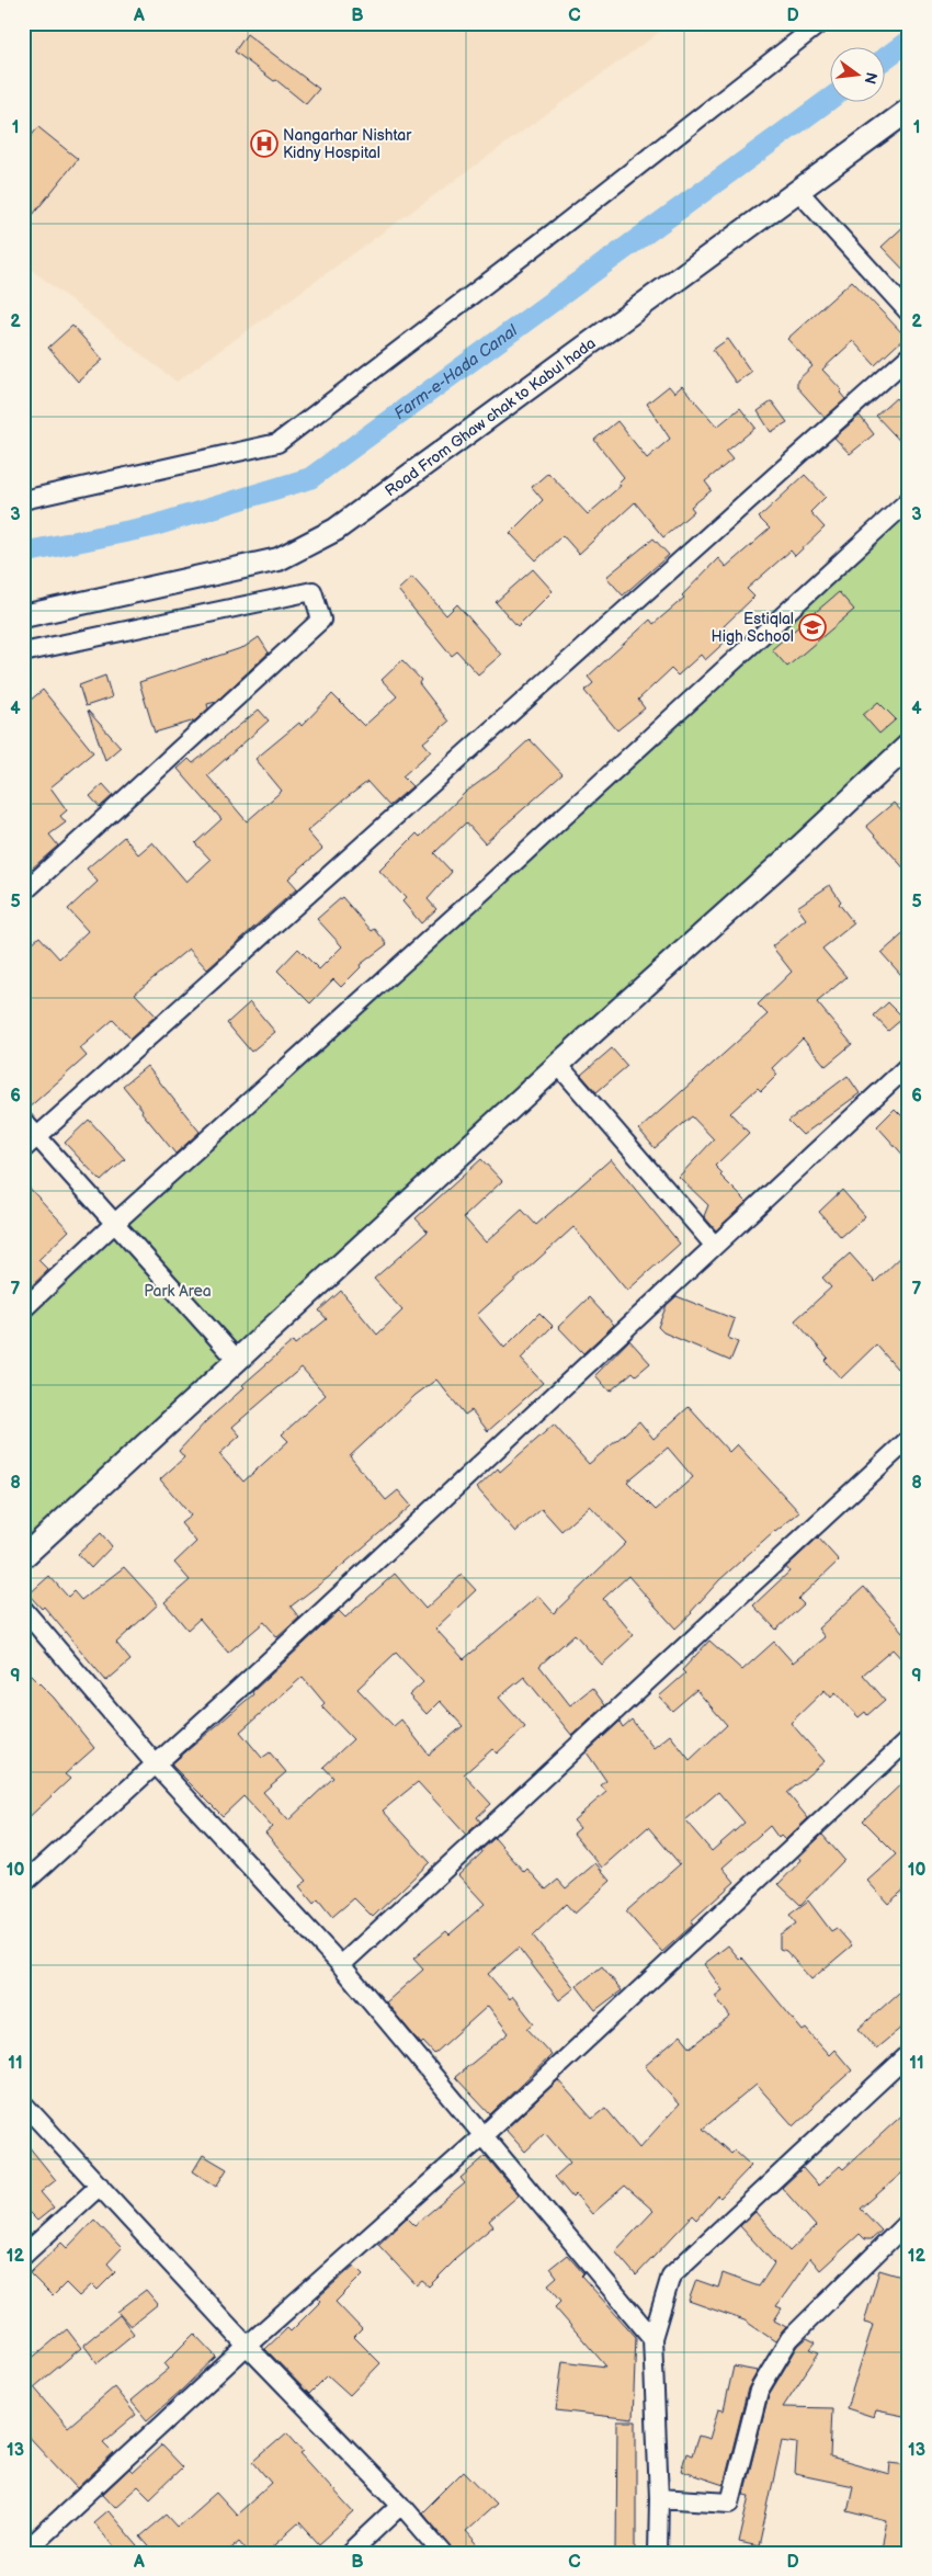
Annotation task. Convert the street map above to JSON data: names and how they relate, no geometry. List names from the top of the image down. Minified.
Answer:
{"streets":{"street":["Road From Ghaw chak to Kabul hada"]},"water":["Farm-e-Hada Canal"],"parks":["Park Area"],"places":{"hospital":["Nangarhar Nishtar Kidny Hospital"],"school or university":["Estiqlal High School"]},"north":"right","grid":{"columns":["A","B","C","D"],"rows":["1","2","3","4","5","6","7","8","9","10","11","12","13"]}}
